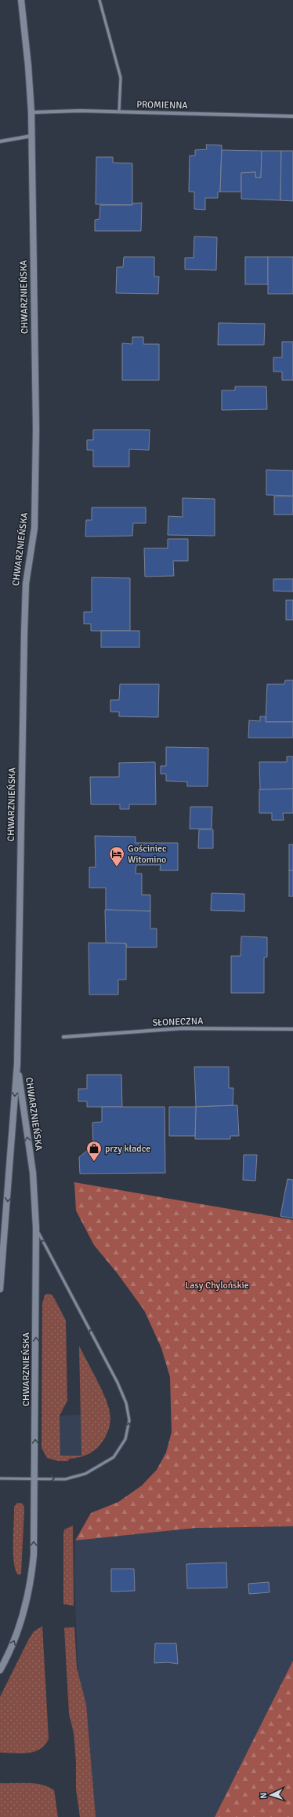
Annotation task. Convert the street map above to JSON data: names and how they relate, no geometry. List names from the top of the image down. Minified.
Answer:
{"streets":{"main road":["CHWARZNIEŃSKA"],"street":["PROMIENNA","SŁONECZNA"]},"crossings":[["PROMIENNA","CHWARZNIEŃSKA"]],"parks":["Lasy Chylońskie"],"places":{"hotel":["Gościniec Witomino"],"shop":["przy kładce"]},"north":"left"}
